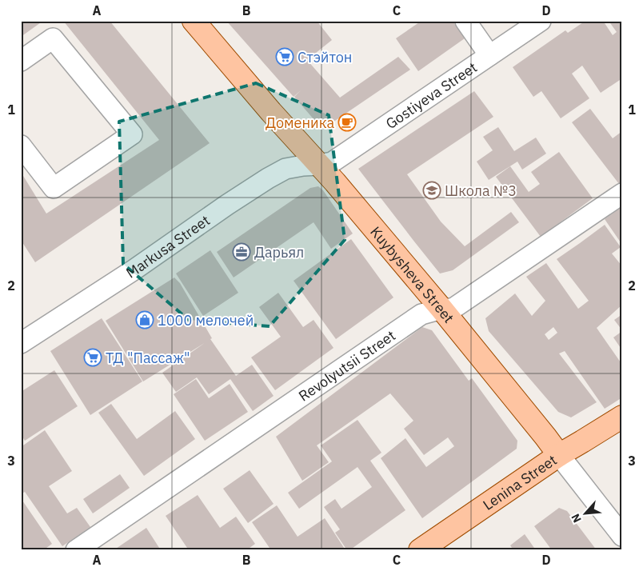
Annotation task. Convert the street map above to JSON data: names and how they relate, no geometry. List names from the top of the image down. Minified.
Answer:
{"streets":{"main road":["Kuybysheva Street","Lenina Street"],"street":["Gostiyeva Street","Markusa Street","Revolyutsii Street"]},"crossings":[["Gostiyeva Street","Markusa Street"],["Gostiyeva Street","Kuybysheva Street"],["Markusa Street","Kuybysheva Street"],["Kuybysheva Street","Revolyutsii Street"],["Kuybysheva Street","Lenina Street"]],"places":{"supermarket":["Стэйтон","ТД \"Пассаж\""],"cafe":["Доменика"],"school or university":["Школа №3"],"office":["Дарьял"],"shop":["1000 мелочей"]},"north":"bottom left","grid":{"columns":["A","B","C","D"],"rows":["1","2","3"]}}
